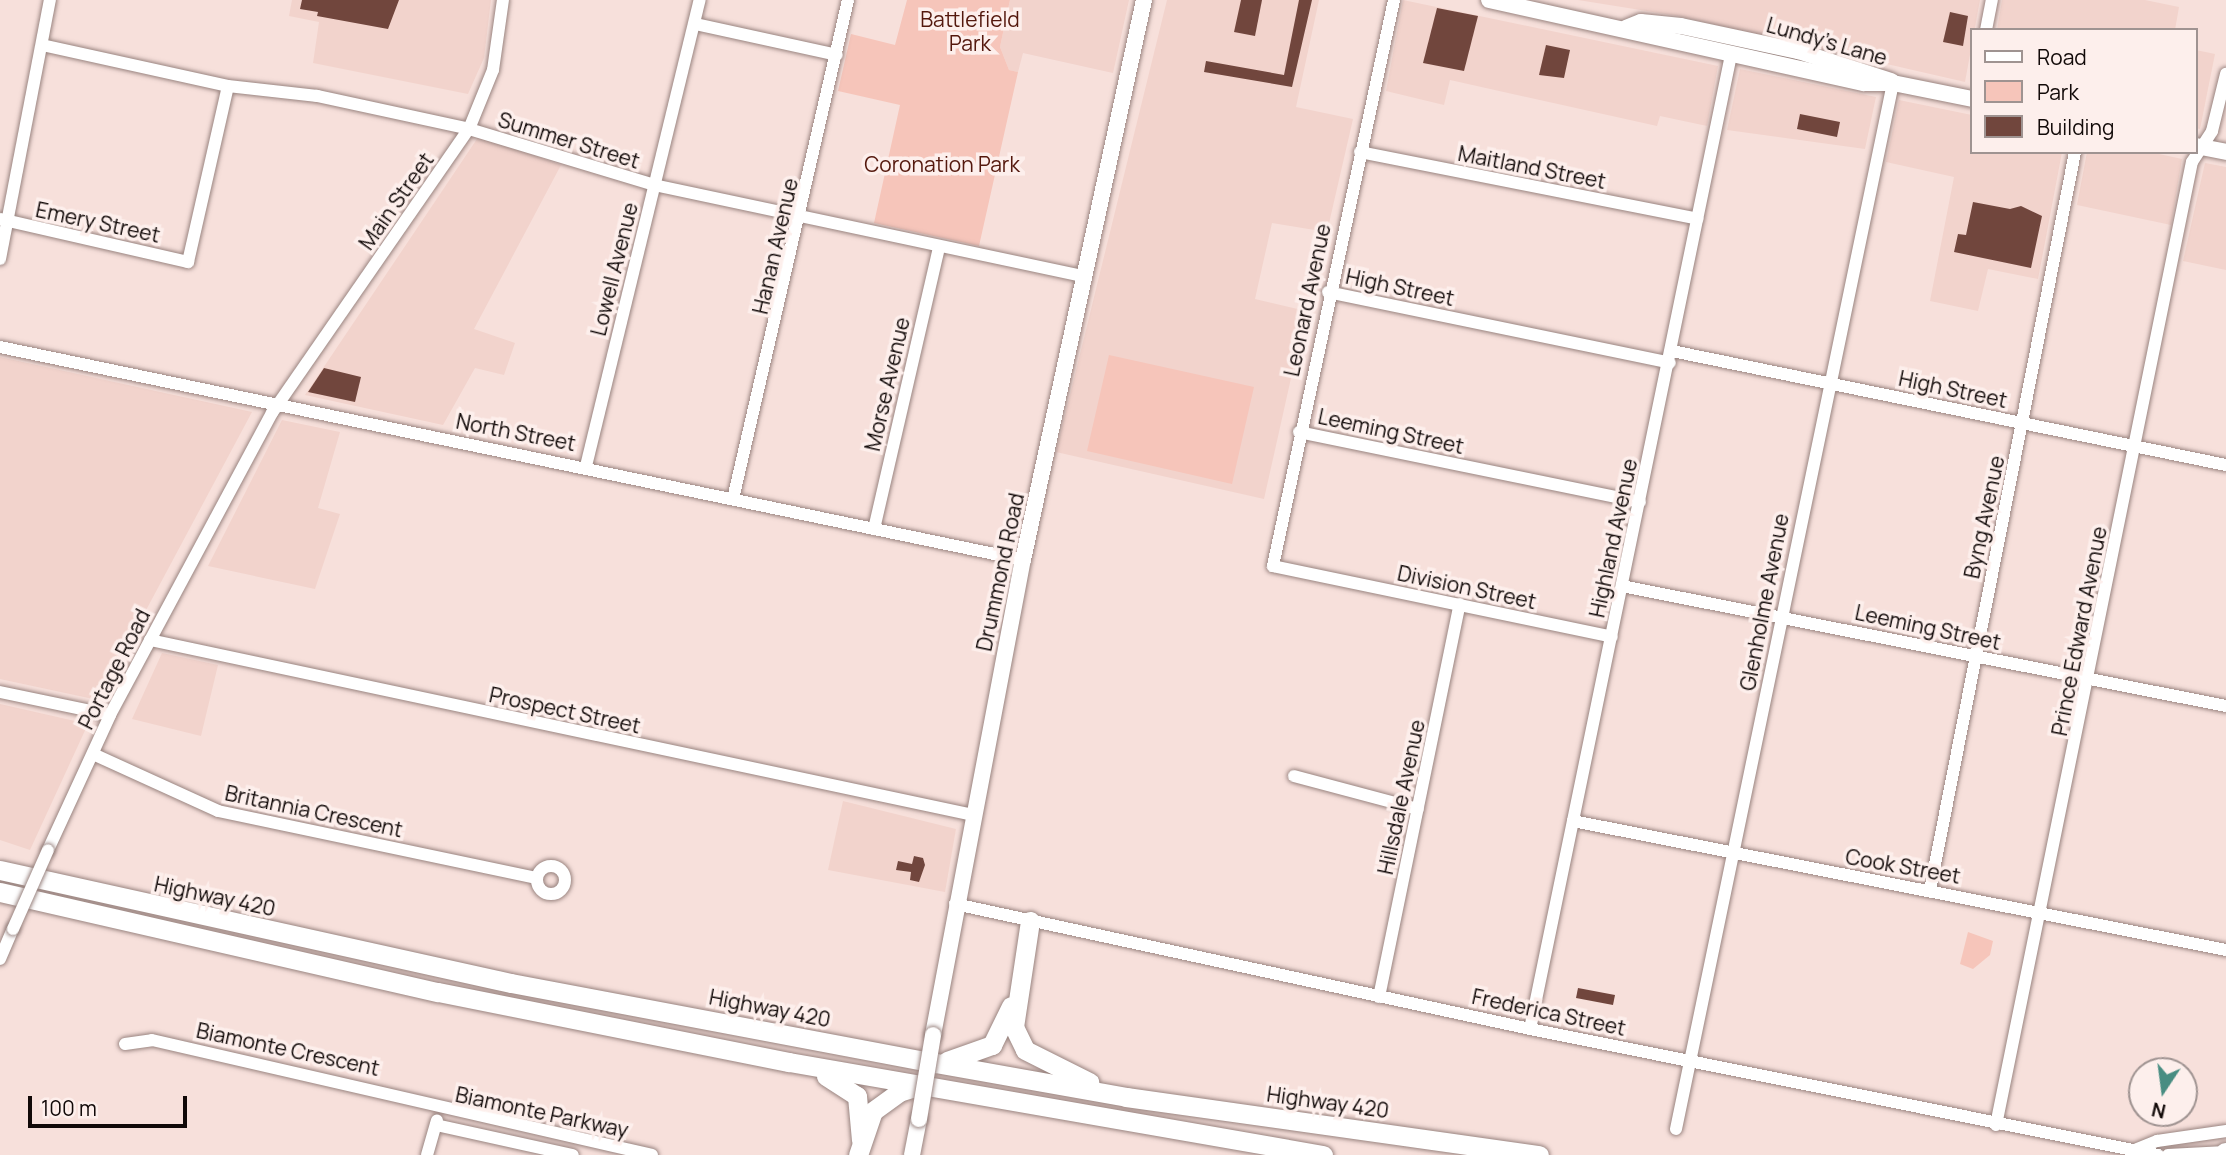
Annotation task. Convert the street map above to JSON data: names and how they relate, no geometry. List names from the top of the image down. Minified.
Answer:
{"streets":{"highway":["Highway 420"],"main road":["Lundy's Lane","Drummond Road"],"street":["Summer Street","Maitland Street","Main Street","Emery Street","Hanan Avenue","Lowell Avenue","High Street","Leonard Avenue","Morse Avenue","Leeming Street","North Street","Byng Avenue","Highland Avenue","Division Street","Glenholme Avenue","Prince Edward Avenue","Portage Road","Prospect Street","Hillsdale Avenue","Britannia Crescent","Cook Street","Frederica Street","Biamonte Crescent","Biamonte Parkway"]},"crossings":[["Lundy's Lane","Highland Avenue"],["Lundy's Lane","Glenholme Avenue"],["Summer Street","Main Street"],["Summer Street","Emery Street"],["Summer Street","Hanan Avenue"],["Summer Street","Lowell Avenue"],["Summer Street","Morse Avenue"],["Summer Street","Drummond Road"],["Maitland Street","Leonard Avenue"],["Maitland Street","Highland Avenue"],["Main Street","North Street"],["Main Street","Portage Road"],["Hanan Avenue","North Street"],["Lowell Avenue","North Street"],["High Street","Leonard Avenue"],["High Street","Byng Avenue"],["High Street","Highland Avenue"],["High Street","Glenholme Avenue"],["High Street","Prince Edward Avenue"],["Leonard Avenue","Leeming Street"],["Leonard Avenue","Division Street"],["Morse Avenue","North Street"],["Leeming Street","Byng Avenue"],["Leeming Street","Highland Avenue"],["Leeming Street","Glenholme Avenue"],["Leeming Street","Prince Edward Avenue"],["North Street","Drummond Road"],["North Street","Portage Road"],["Byng Avenue","Cook Street"],["Highland Avenue","Division Street"],["Highland Avenue","Cook Street"],["Highland Avenue","Frederica Street"],["Drummond Road","Prospect Street"],["Drummond Road","Frederica Street"],["Division Street","Hillsdale Avenue"],["Glenholme Avenue","Cook Street"],["Glenholme Avenue","Frederica Street"],["Prince Edward Avenue","Cook Street"],["Prince Edward Avenue","Frederica Street"],["Portage Road","Prospect Street"],["Portage Road","Britannia Crescent"],["Hillsdale Avenue","Frederica Street"],["Biamonte Crescent","Biamonte Parkway"]],"parks":["Battlefield Park","Coronation Park"],"legend":["Road","Park","Building"],"scale_bar":"100 m","north":"bottom"}
